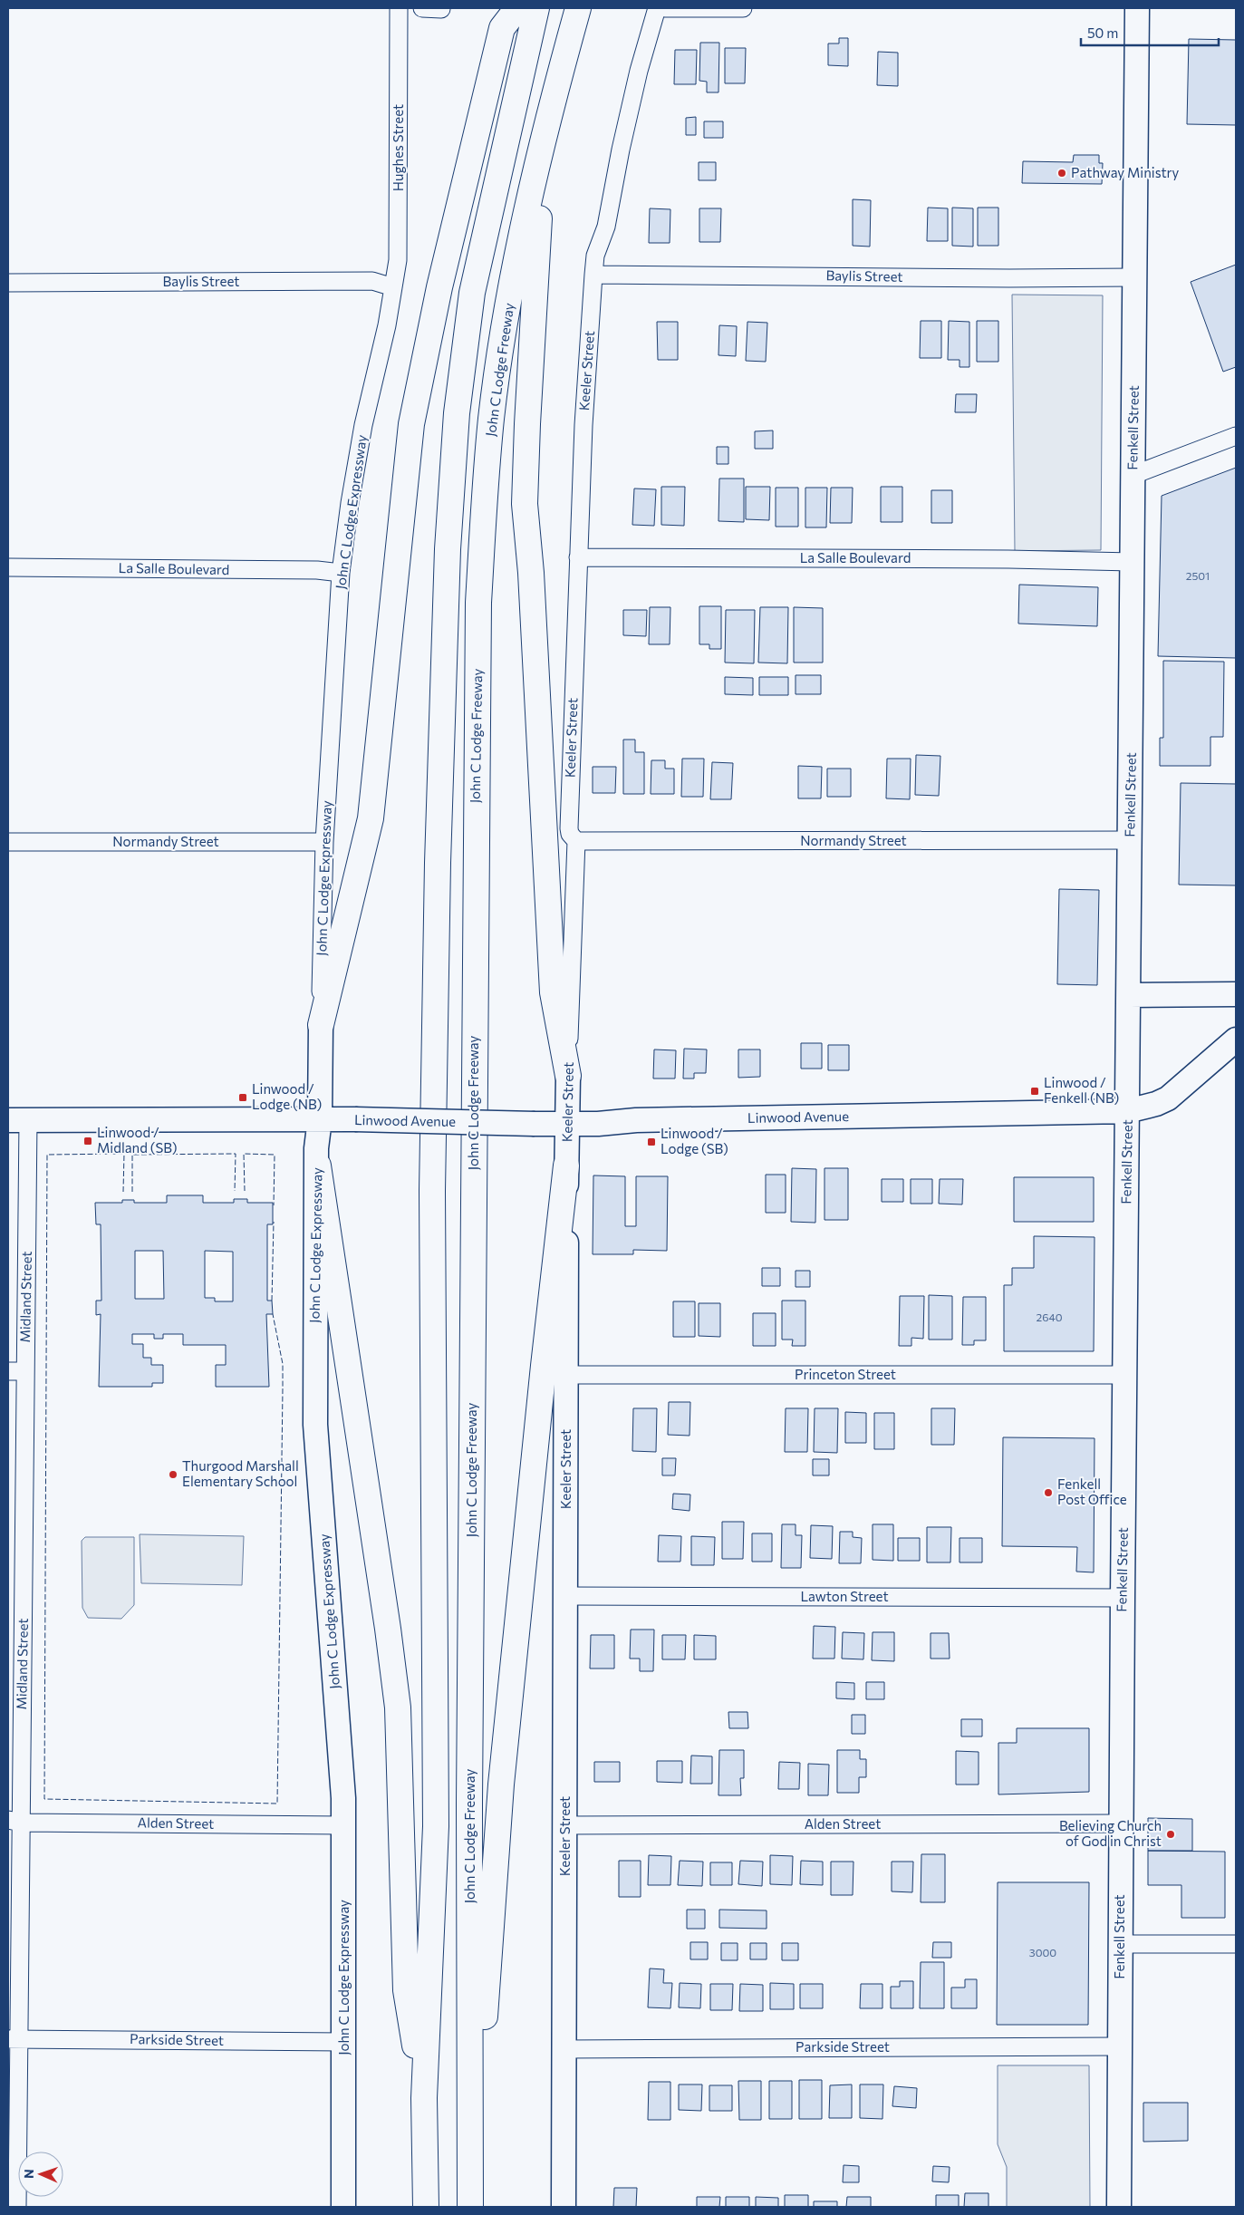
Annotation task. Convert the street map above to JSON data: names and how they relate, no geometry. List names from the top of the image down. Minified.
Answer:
{"streets":{"highway":["John C Lodge Freeway"],"street":["Hughes Street","Baylis Street","Keeler Street","Fenkell Street","John C Lodge Expressway","La Salle Boulevard","Normandy Street","Linwood Avenue","Midland Street","Princeton Street","Lawton Street","Alden Street","Parkside Street"]},"crossings":[["Hughes Street","Baylis Street"],["Hughes Street","John C Lodge Expressway"],["Baylis Street","Keeler Street"],["Baylis Street","Fenkell Street"],["Baylis Street","John C Lodge Expressway"],["Keeler Street","La Salle Boulevard"],["Keeler Street","Normandy Street"],["Keeler Street","Linwood Avenue"],["Keeler Street","Princeton Street"],["Keeler Street","Lawton Street"],["Keeler Street","Alden Street"],["Keeler Street","Parkside Street"],["Fenkell Street","La Salle Boulevard"],["Fenkell Street","Normandy Street"],["Fenkell Street","Linwood Avenue"],["Fenkell Street","Princeton Street"],["Fenkell Street","Lawton Street"],["Fenkell Street","Alden Street"],["Fenkell Street","Parkside Street"],["John C Lodge Expressway","La Salle Boulevard"],["John C Lodge Expressway","Normandy Street"],["John C Lodge Expressway","Linwood Avenue"],["John C Lodge Expressway","Alden Street"],["John C Lodge Expressway","Parkside Street"],["Linwood Avenue","Midland Street"],["Midland Street","Alden Street"],["Midland Street","Parkside Street"]],"places":{"other":["Pathway Ministry","Thurgood Marshall Elementary School","Fenkell Post Office","Believing Church of God in Christ"],"transit":["Linwood / Fenkell (NB)","Linwood / Lodge (NB)","Linwood / Midland (SB)","Linwood / Lodge (SB)"]},"house_numbers":["2501","2640","3000"],"scale_bar":"50 m","north":"left"}
